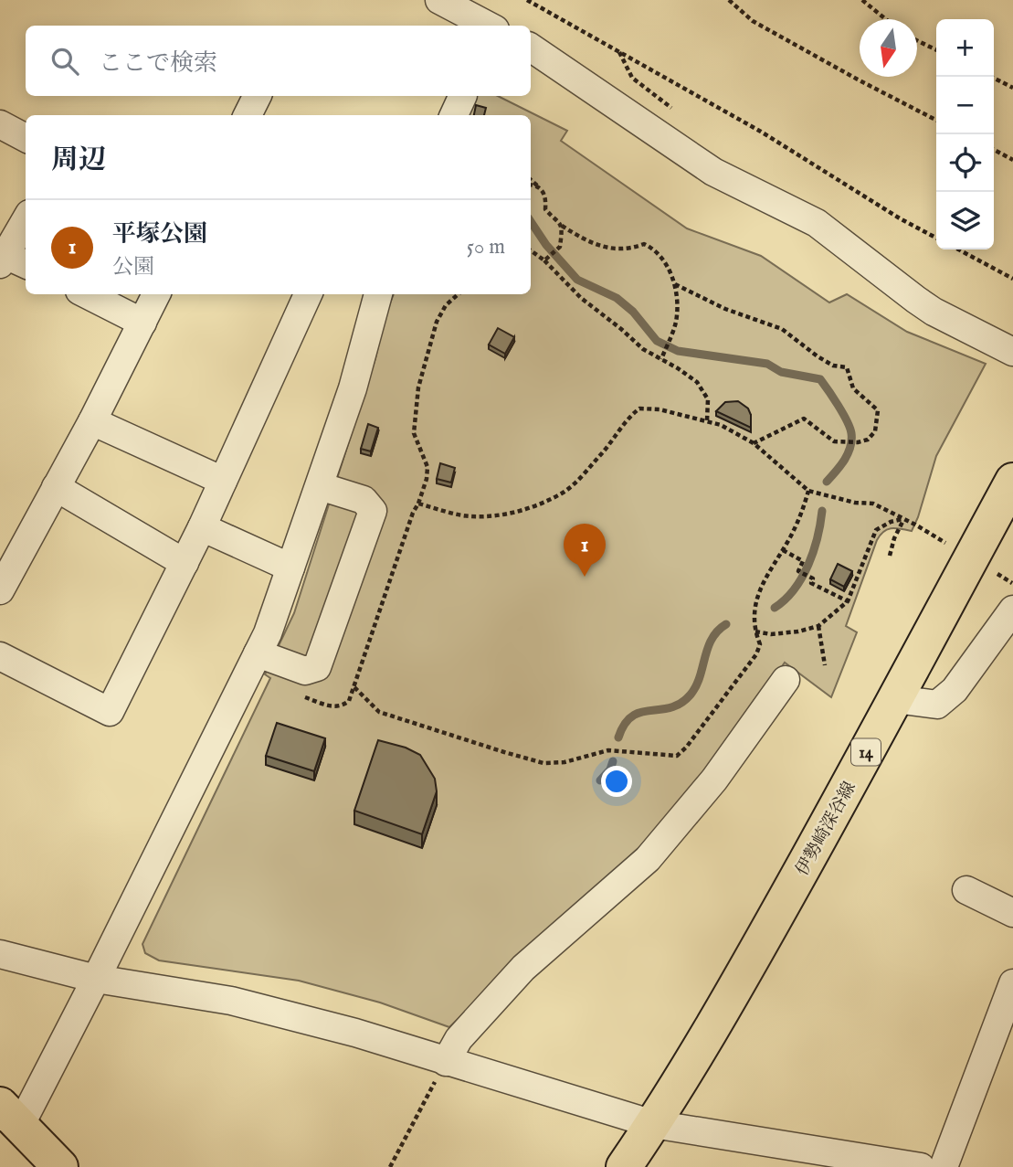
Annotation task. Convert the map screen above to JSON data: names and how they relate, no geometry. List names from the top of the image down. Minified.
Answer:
{"streets":{"main road":["14","伊勢崎深谷線"]},"north":"bottom","page":{"map_buttons":["+","−"],"search":"ここで検索","heading":"周辺","list":[{"mark":"1","name":"平塚公園","note":"公園","value":"50 m"}],"pins":"1"}}
